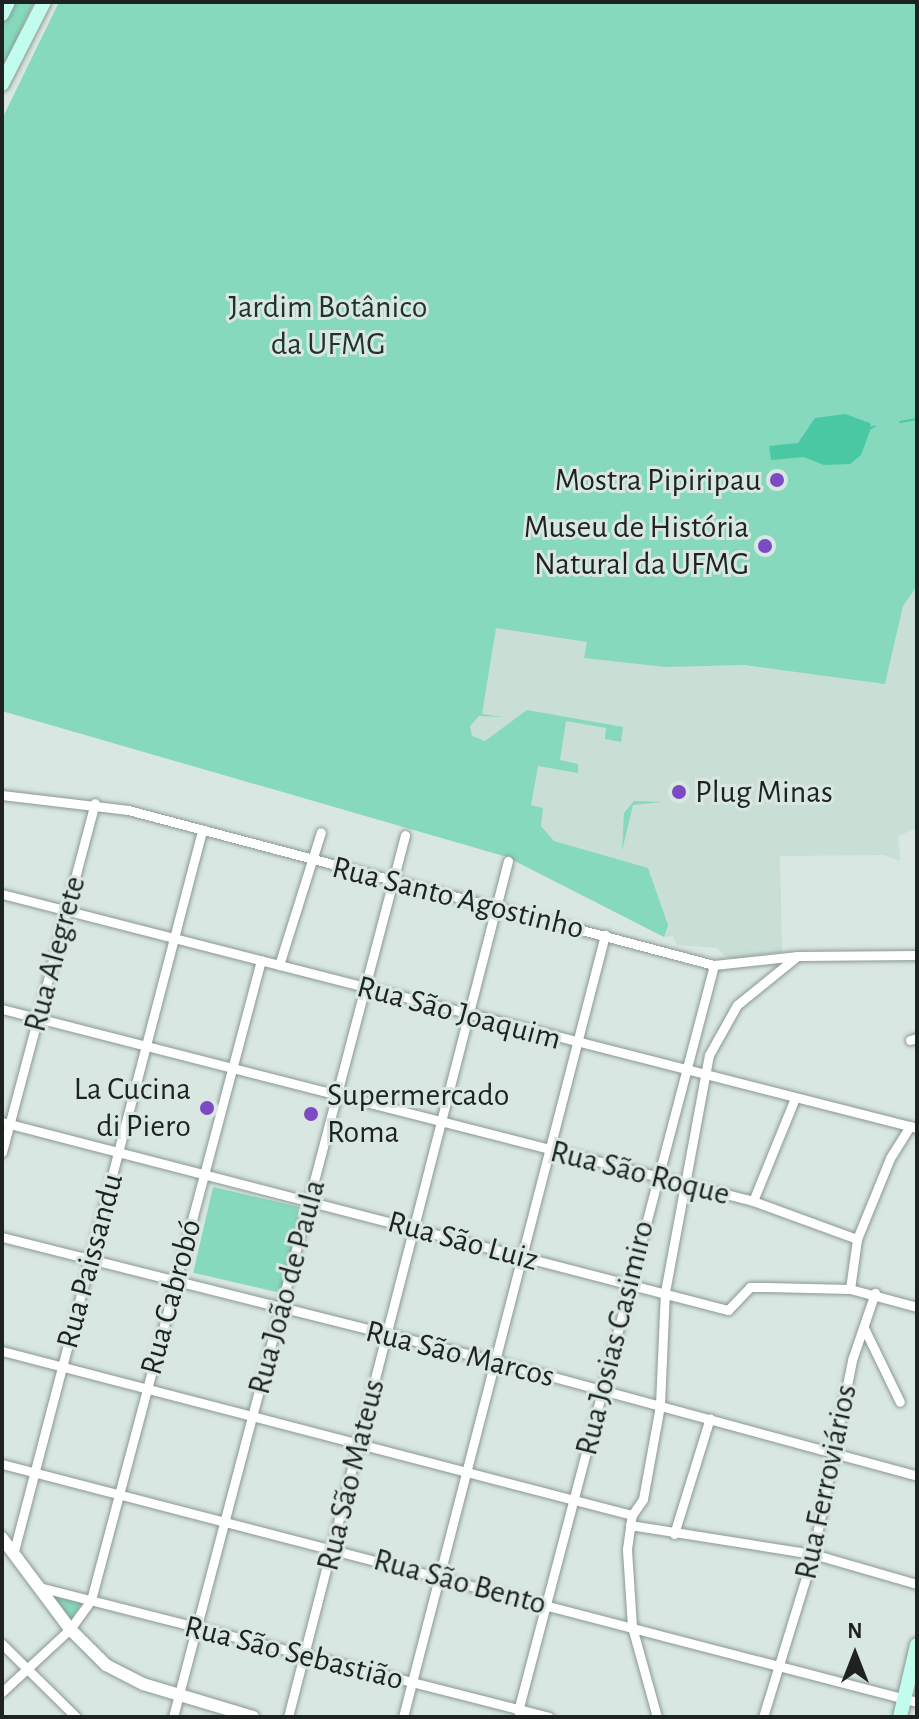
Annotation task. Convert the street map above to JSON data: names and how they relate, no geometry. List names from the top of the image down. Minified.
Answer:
{"streets":{"street":["Rua Santo Agostinho","Rua Alegrete","Rua São Joaquim","Rua São Roque","Rua São Luiz","Rua Paissandu","Rua João de Paula","Rua Cabrobó","Rua Josias Casimiro","Rua São Marcos","Rua São Mateus","Rua Ferroviários","Rua São Bento","Rua São Sebastião"]},"crossings":[["Rua Santo Agostinho","Rua Alegrete"],["Rua Santo Agostinho","Rua Paissandu"],["Rua Santo Agostinho","Rua João de Paula"],["Rua Santo Agostinho","Rua Josias Casimiro"],["Rua Santo Agostinho","Rua São Mateus"],["Rua Alegrete","Rua São Joaquim"],["Rua Alegrete","Rua São Roque"],["Rua Alegrete","Rua São Luiz"],["Rua São Joaquim","Rua Paissandu"],["Rua São Joaquim","Rua João de Paula"],["Rua São Joaquim","Rua Cabrobó"],["Rua São Joaquim","Rua Josias Casimiro"],["Rua São Joaquim","Rua São Mateus"],["Rua São Roque","Rua Paissandu"],["Rua São Roque","Rua João de Paula"],["Rua São Roque","Rua Cabrobó"],["Rua São Roque","Rua Josias Casimiro"],["Rua São Roque","Rua São Mateus"],["Rua São Luiz","Rua Paissandu"],["Rua São Luiz","Rua João de Paula"],["Rua São Luiz","Rua Cabrobó"],["Rua São Luiz","Rua Josias Casimiro"],["Rua São Luiz","Rua São Mateus"],["Rua São Luiz","Rua Ferroviários"],["Rua Paissandu","Rua São Marcos"],["Rua Paissandu","Rua São Bento"],["Rua João de Paula","Rua São Marcos"],["Rua João de Paula","Rua São Bento"],["Rua João de Paula","Rua São Sebastião"],["Rua Cabrobó","Rua São Marcos"],["Rua Cabrobó","Rua São Bento"],["Rua Cabrobó","Rua São Sebastião"],["Rua Josias Casimiro","Rua São Marcos"],["Rua Josias Casimiro","Rua São Bento"],["Rua Josias Casimiro","Rua São Sebastião"],["Rua São Marcos","Rua São Mateus"],["Rua São Marcos","Rua Ferroviários"],["Rua São Mateus","Rua São Bento"],["Rua São Mateus","Rua São Sebastião"],["Rua Ferroviários","Rua São Bento"]],"parks":["Jardim Botânico da UFMG"],"places":["Mostra Pipiripau","Museu de História Natural da UFMG","Plug Minas","La Cucina di Piero","Supermercado Roma"],"north":"top"}
